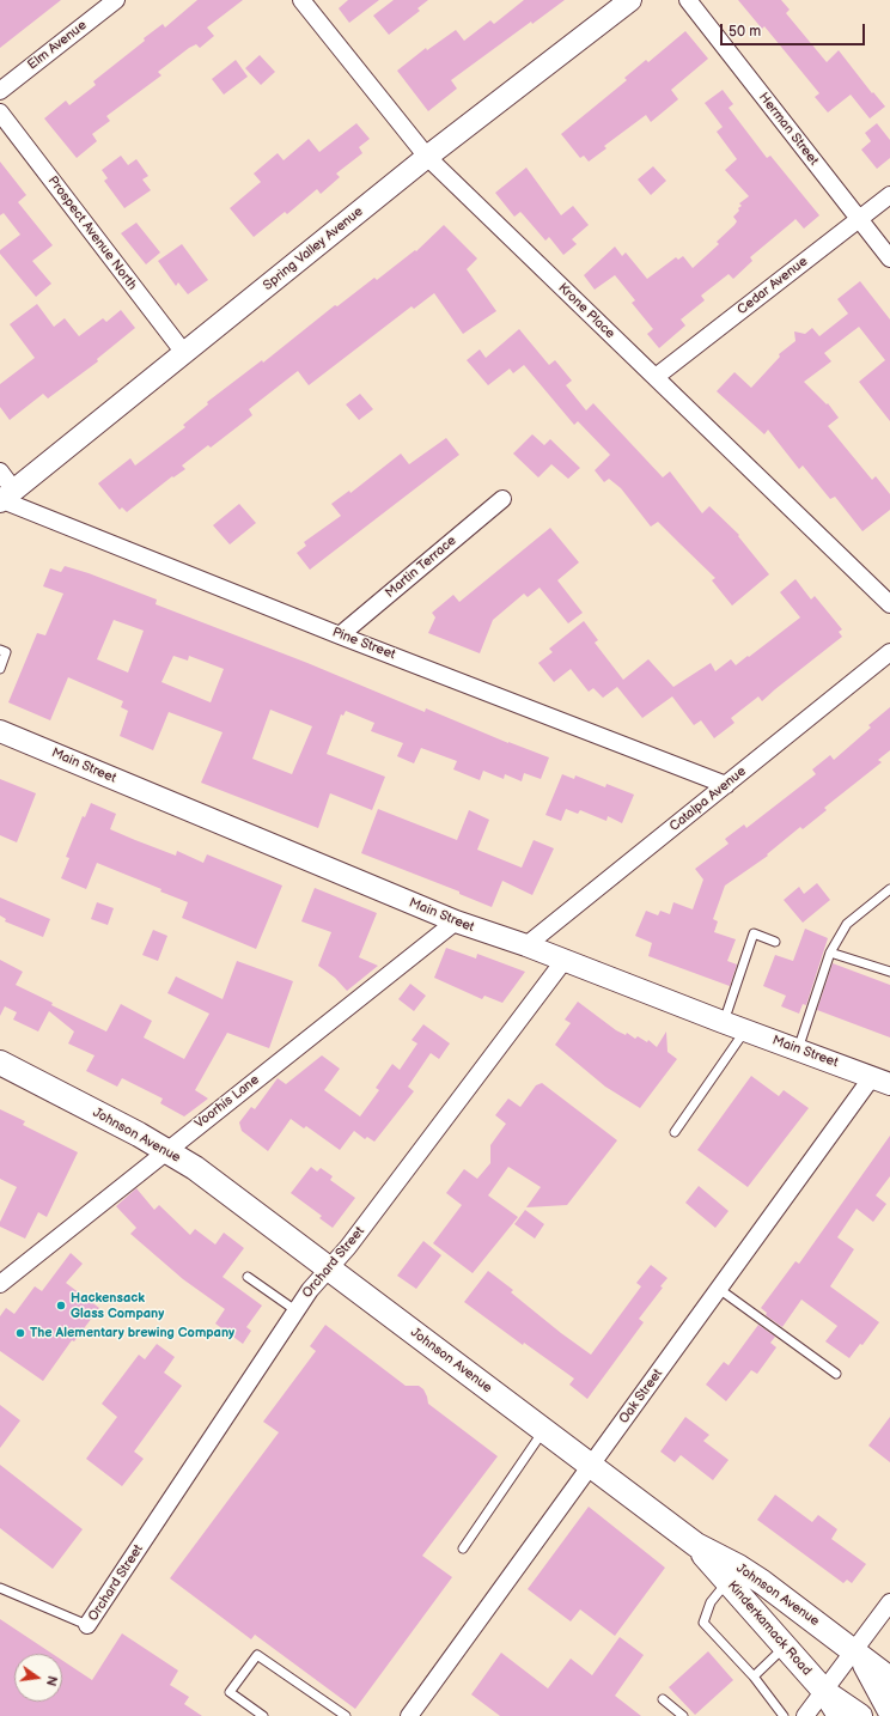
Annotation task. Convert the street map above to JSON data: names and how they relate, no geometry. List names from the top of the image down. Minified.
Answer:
{"streets":{"main road":["Johnson Avenue","Kinderkamack Road"],"street":["Elm Avenue","Herman Street","Prospect Avenue North","Spring Valley Avenue","Cedar Avenue","Krone Place","Martin Terrace","Pine Street","Main Street","Catalpa Avenue","Voorhis Lane","Orchard Street","Oak Street"]},"crossings":[["Herman Street","Cedar Avenue"],["Prospect Avenue North","Spring Valley Avenue"],["Spring Valley Avenue","Krone Place"],["Spring Valley Avenue","Pine Street"],["Cedar Avenue","Krone Place"],["Martin Terrace","Pine Street"],["Pine Street","Catalpa Avenue"],["Main Street","Catalpa Avenue"],["Main Street","Voorhis Lane"],["Main Street","Orchard Street"],["Main Street","Oak Street"],["Voorhis Lane","Johnson Avenue"],["Johnson Avenue","Orchard Street"],["Johnson Avenue","Oak Street"],["Johnson Avenue","Kinderkamack Road"]],"places":["Hackensack Glass Company","The Alementary brewing Company"],"scale_bar":"50 m","north":"right"}
